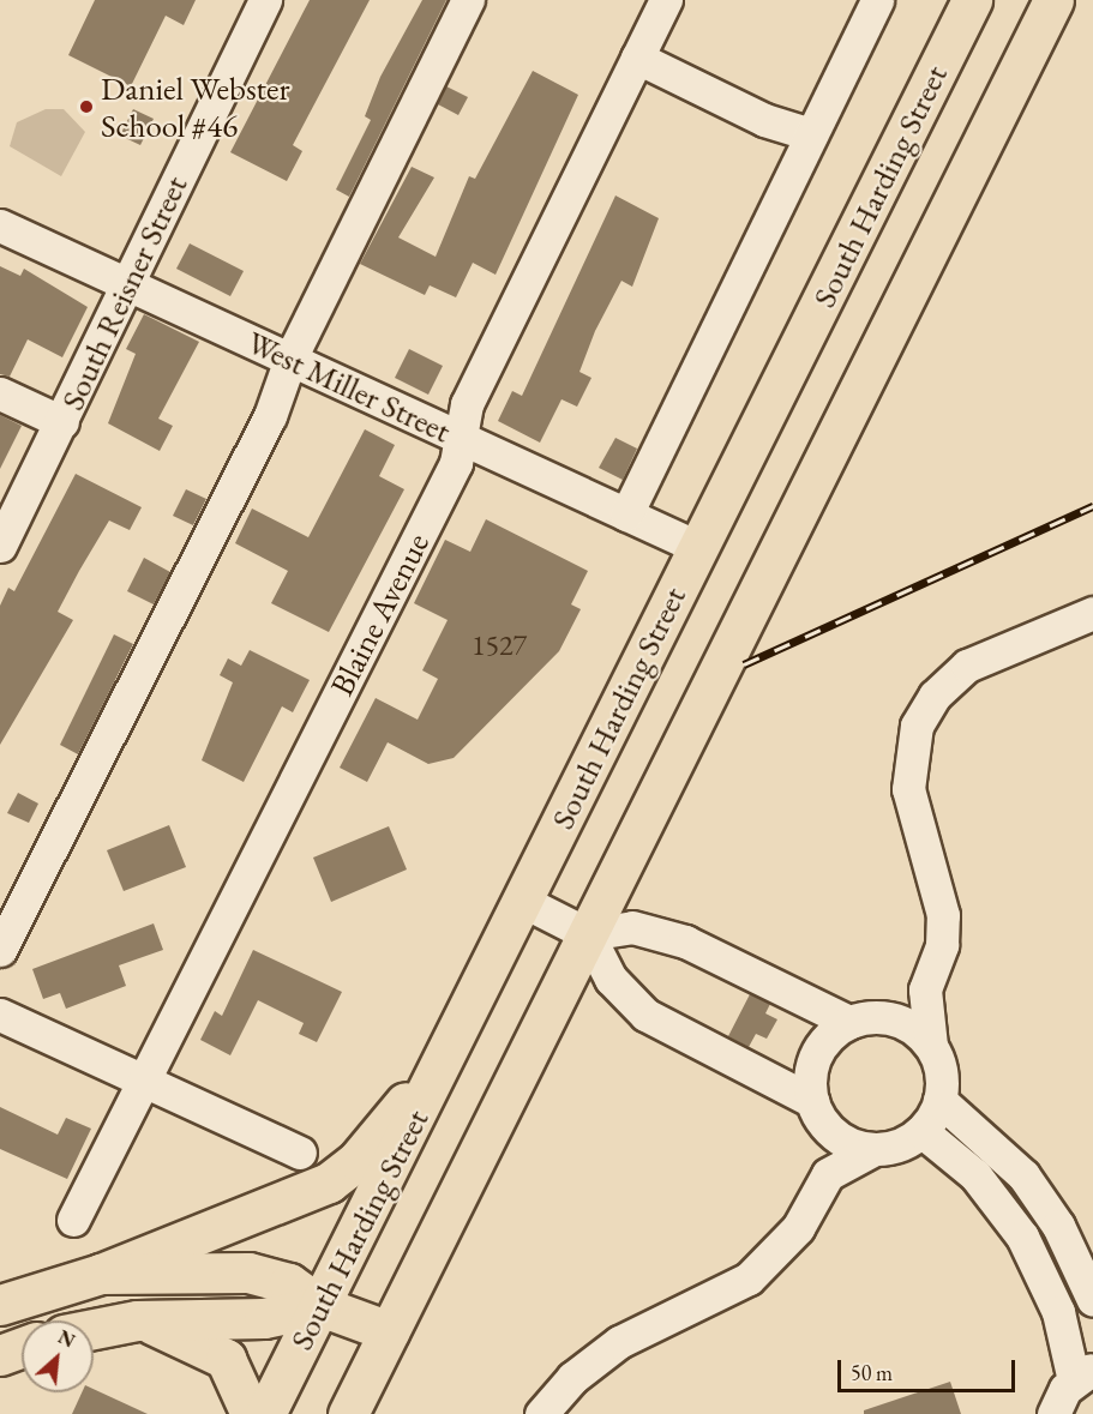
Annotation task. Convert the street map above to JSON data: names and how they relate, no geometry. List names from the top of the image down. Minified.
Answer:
{"streets":{"main road":["South Harding Street"],"street":["South Reisner Street","West Miller Street","Blaine Avenue"]},"crossings":[["South Harding Street","West Miller Street"],["South Reisner Street","West Miller Street"],["West Miller Street","Blaine Avenue"]],"places":["Daniel Webster School #46"],"house_numbers":["1527"],"scale_bar":"50 m","north":"top right"}
